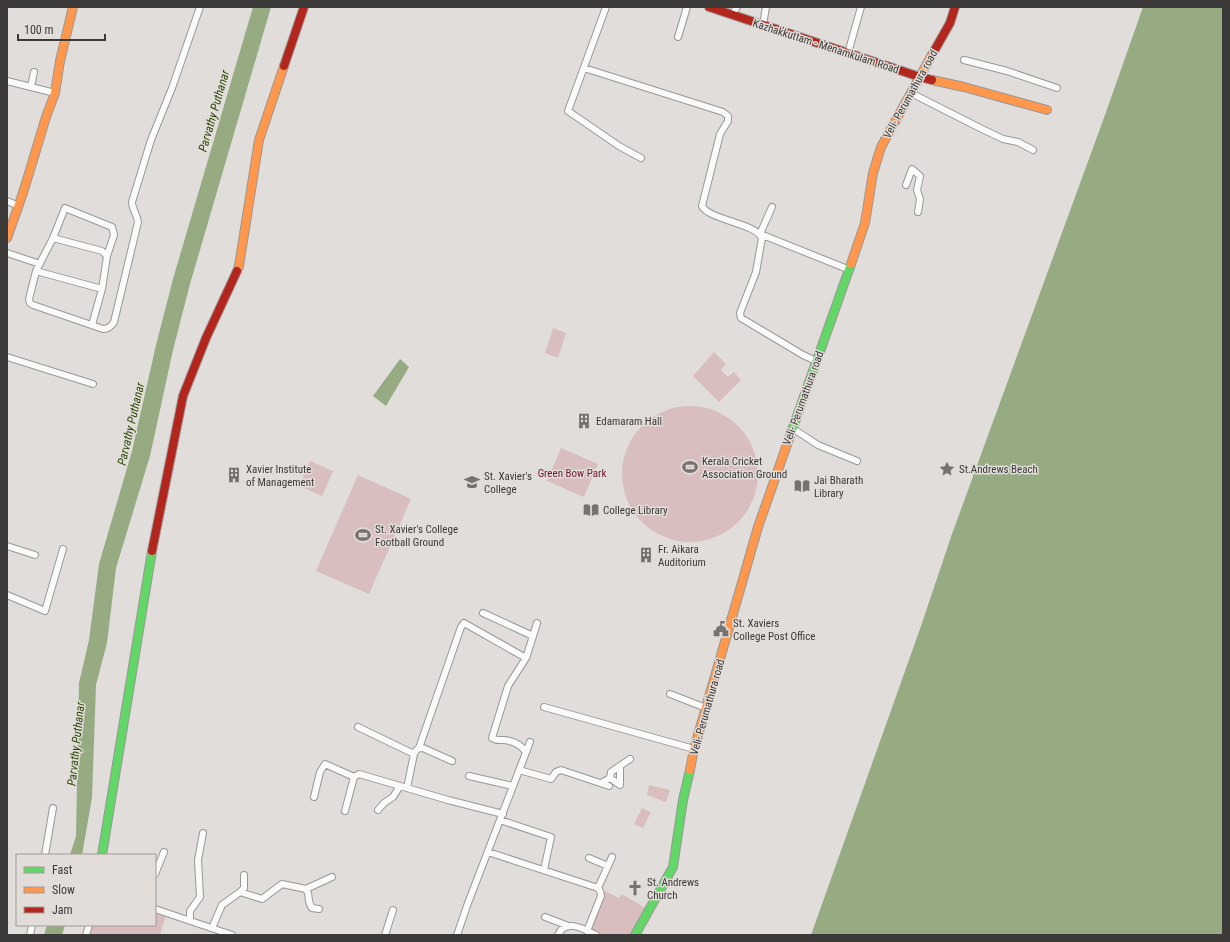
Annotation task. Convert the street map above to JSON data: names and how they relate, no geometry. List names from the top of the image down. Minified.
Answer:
{"streets":{"street":["Kazhakkuttam - Menamkulam Road","Veli- Perumathura road"]},"crossings":[["Kazhakkuttam - Menamkulam Road","Veli- Perumathura road"]],"water":["Parvathy Puthanar"],"parks":["Green Bow Park"],"places":{"building":["Edamaram Hall","Xavier Institute of Management","Fr. Aikara Auditorium"],"sports":["Kerala Cricket Association Ground","St. Xavier's College Football Ground"],"place":["St.Andrews Beach"],"school or university":["St. Xavier's College"],"library":["Jai Bharath Library","College Library"],"public building":["St. Xaviers College Post Office"],"church":["St. Andrews Church"]},"legend":["Fast","Slow","Jam"],"scale_bar":"100 m"}
